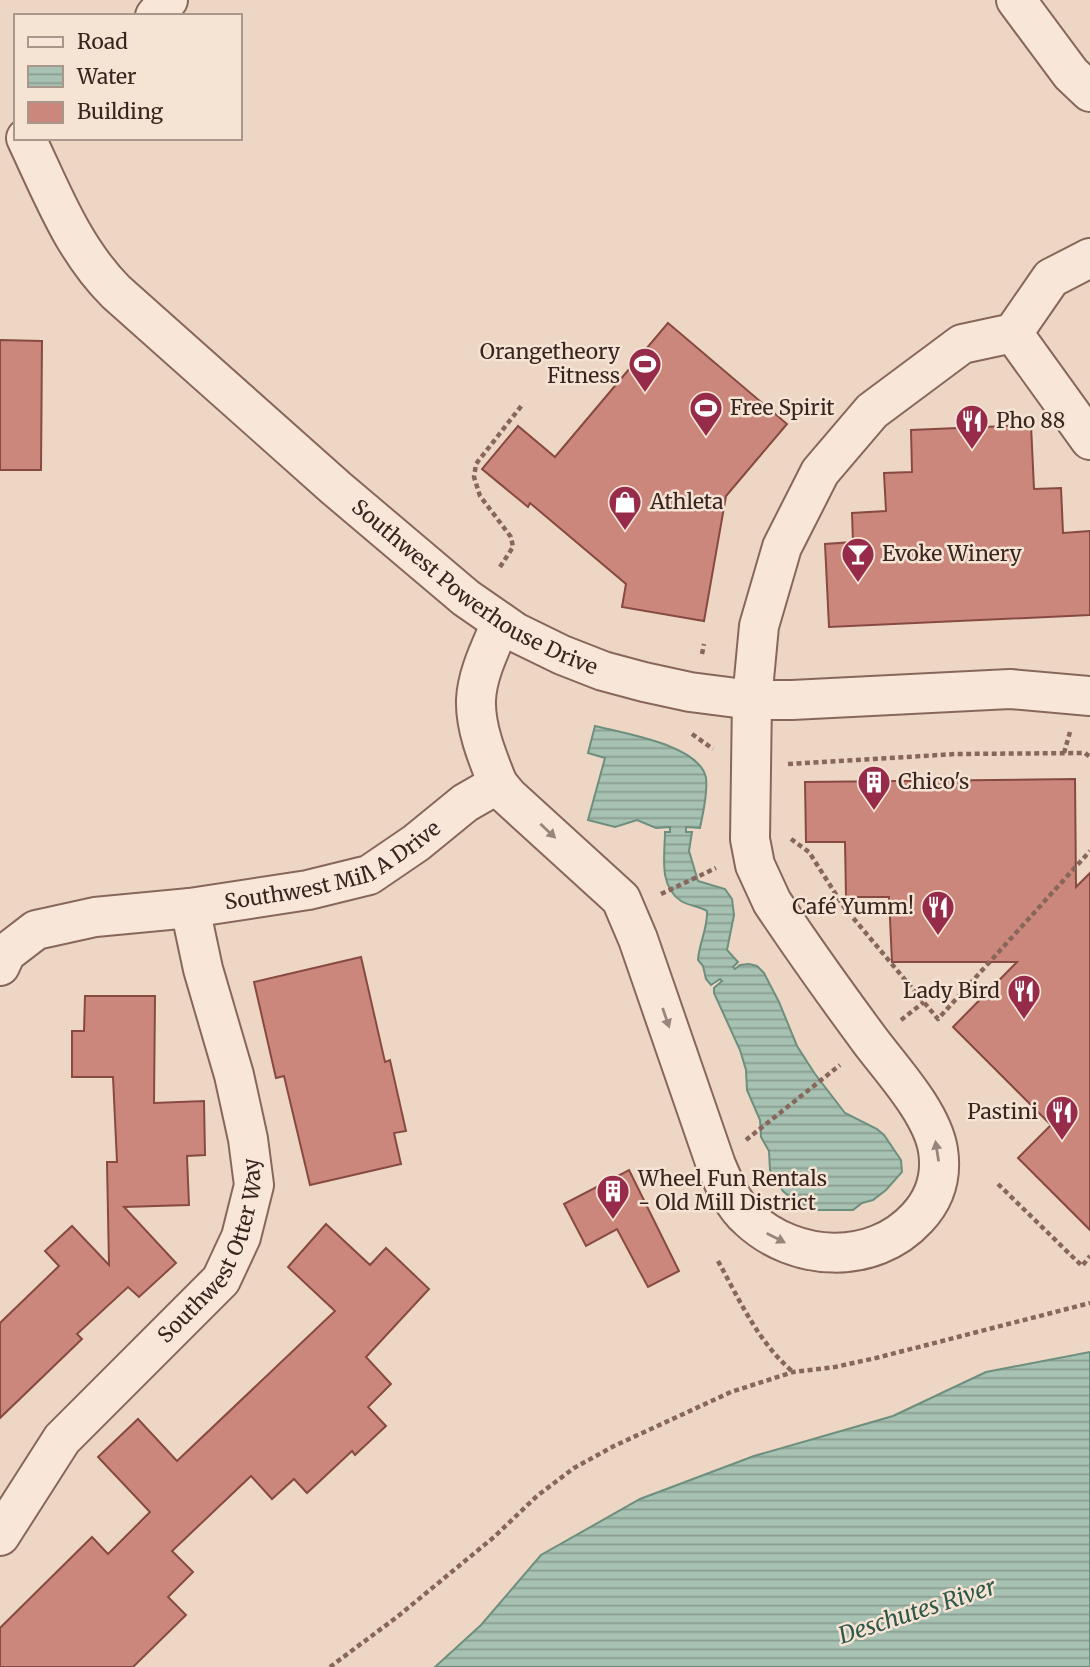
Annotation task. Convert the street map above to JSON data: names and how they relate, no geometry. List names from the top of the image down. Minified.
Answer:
{"streets":{"street":["Southwest Powerhouse Drive","Southwest Mill A Drive","Southwest Otter Way"]},"crossings":[["Southwest Mill A Drive","Southwest Otter Way"]],"water":["Deschutes River"],"places":{"sports":["Orangetheory Fitness","Free Spirit"],"restaurant":["Pho 88","Café Yumm!","Lady Bird","Pastini"],"shop":["Athleta"],"bar":["Evoke Winery"],"building":["Chico's","Wheel Fun Rentals - Old Mill District"]},"legend":["Road","Water","Building"]}
